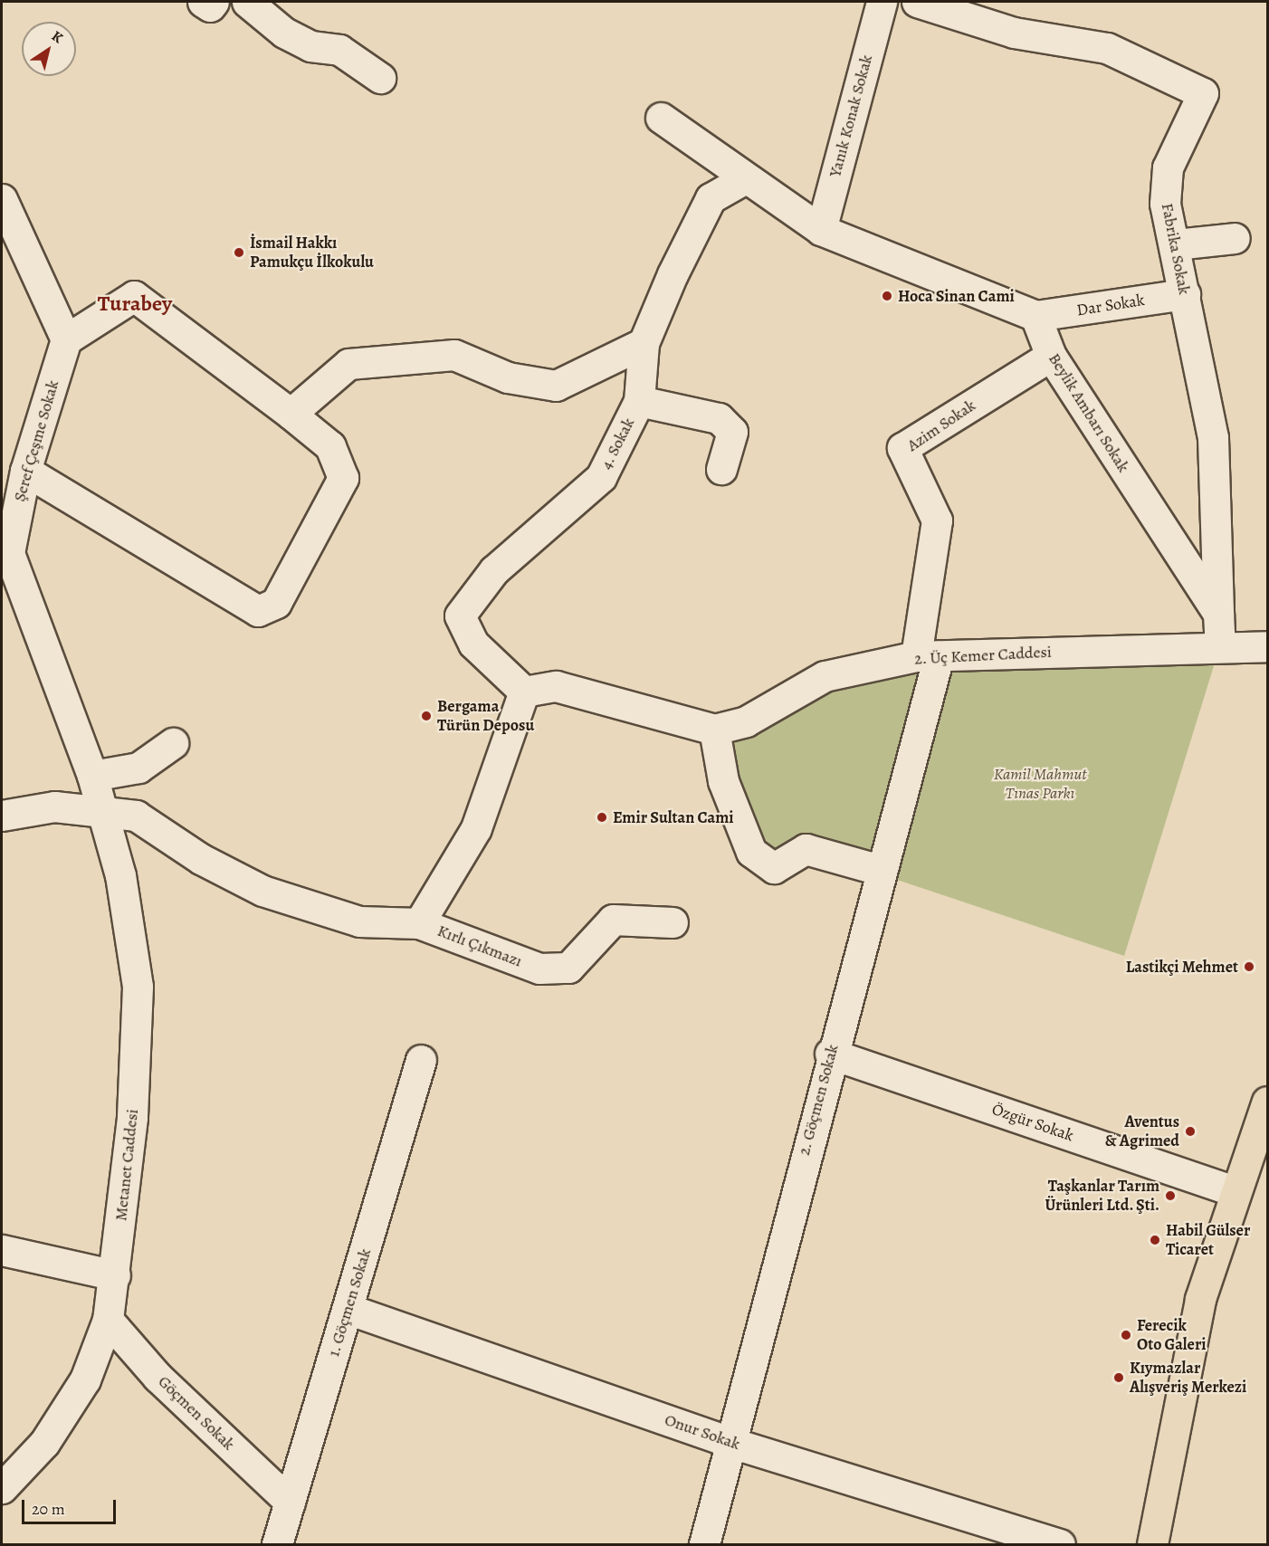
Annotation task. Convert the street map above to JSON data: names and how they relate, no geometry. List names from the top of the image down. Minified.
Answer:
{"streets":{"street":["Yanık Konak Sokak","Fabrika Sokak","Dar Sokak","Beylik Ambarı Sokak","Azim Sokak","Şeref Çeşme Sokak","4. Sokak","2. Üç Kemer Caddesi","Kırlı Çıkmazı","2. Göçmen Sokak","Özgür Sokak","Metanet Caddesi","1. Göçmen Sokak","Göçmen Sokak","Onur Sokak"]},"crossings":[["Fabrika Sokak","Dar Sokak"],["Fabrika Sokak","Beylik Ambarı Sokak"],["Dar Sokak","Beylik Ambarı Sokak"],["Beylik Ambarı Sokak","Azim Sokak"],["Beylik Ambarı Sokak","2. Üç Kemer Caddesi"],["Azim Sokak","2. Üç Kemer Caddesi"],["Azim Sokak","2. Göçmen Sokak"],["Şeref Çeşme Sokak","Kırlı Çıkmazı"],["Şeref Çeşme Sokak","Metanet Caddesi"],["4. Sokak","2. Üç Kemer Caddesi"],["2. Üç Kemer Caddesi","2. Göçmen Sokak"],["Kırlı Çıkmazı","Metanet Caddesi"],["2. Göçmen Sokak","Özgür Sokak"],["2. Göçmen Sokak","Onur Sokak"],["Metanet Caddesi","Göçmen Sokak"],["1. Göçmen Sokak","Göçmen Sokak"],["1. Göçmen Sokak","Onur Sokak"]],"districts":["Turabey"],"parks":["Kamil Mahmut Tınas Parkı"],"places":["İsmail Hakkı Pamukçu İlkokulu","Hoca Sinan Cami","Bergama Türün Deposu","Emir Sultan Cami","Lastikçi Mehmet","Aventus & Agrimed","Taşkanlar Tarım Ürünleri Ltd. Şti.","Habil Gülser Ticaret","Ferecik Oto Galeri","Kıymazlar Alışveriş Merkezi"],"scale_bar":"20 m","north":"top right"}
